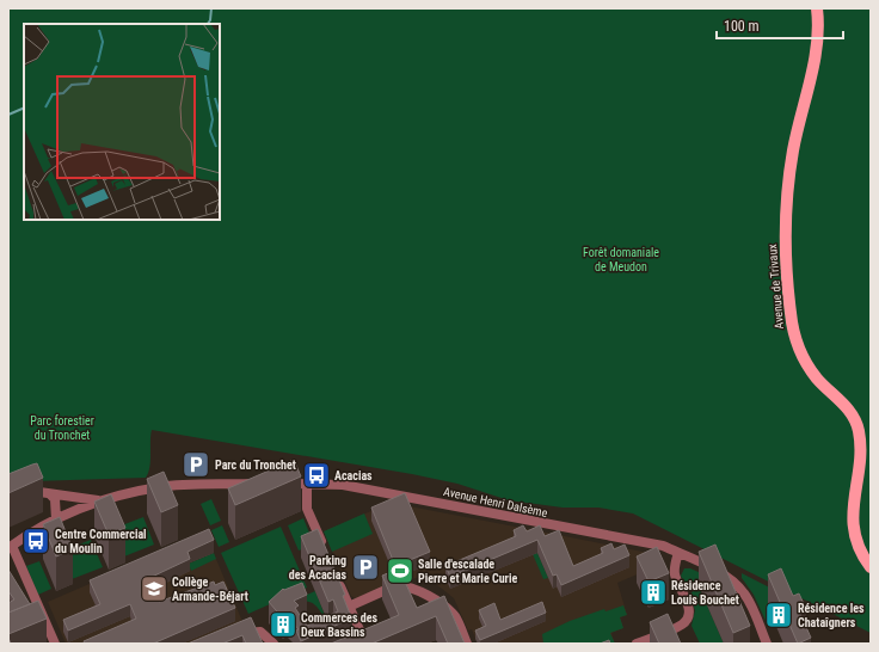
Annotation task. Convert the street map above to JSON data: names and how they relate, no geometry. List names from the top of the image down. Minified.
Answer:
{"streets":{"main road":["Avenue de Trivaux"],"street":["Avenue Henri Dalsème"]},"parks":["Forêt domaniale de Meudon","Parc forestier du Tronchet"],"places":{"parking":["Parc du Tronchet","Parking des Acacias"],"bus stop":["Acacias","Centre Commercial du Moulin"],"sports":["Salle d'escalade Pierre et Marie Curie"],"school or university":["Collège Armande-Béjart"],"building":["Résidence Louis Bouchet","Résidence les Chataîgners","Commerces des Deux Bassins"]},"scale_bar":"100 m"}
